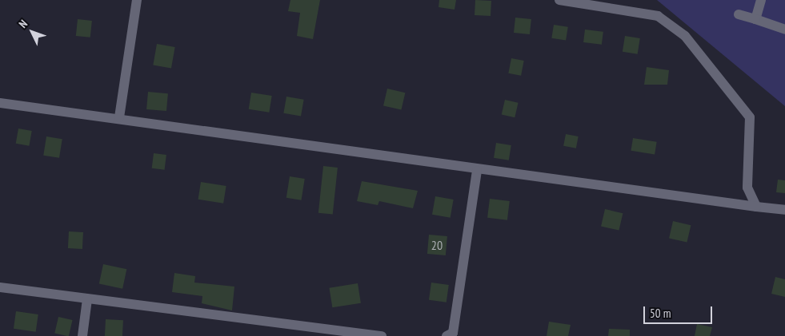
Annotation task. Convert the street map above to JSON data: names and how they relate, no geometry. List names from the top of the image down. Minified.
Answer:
{"house_numbers":["20"],"scale_bar":"50 m","north":"top left"}
